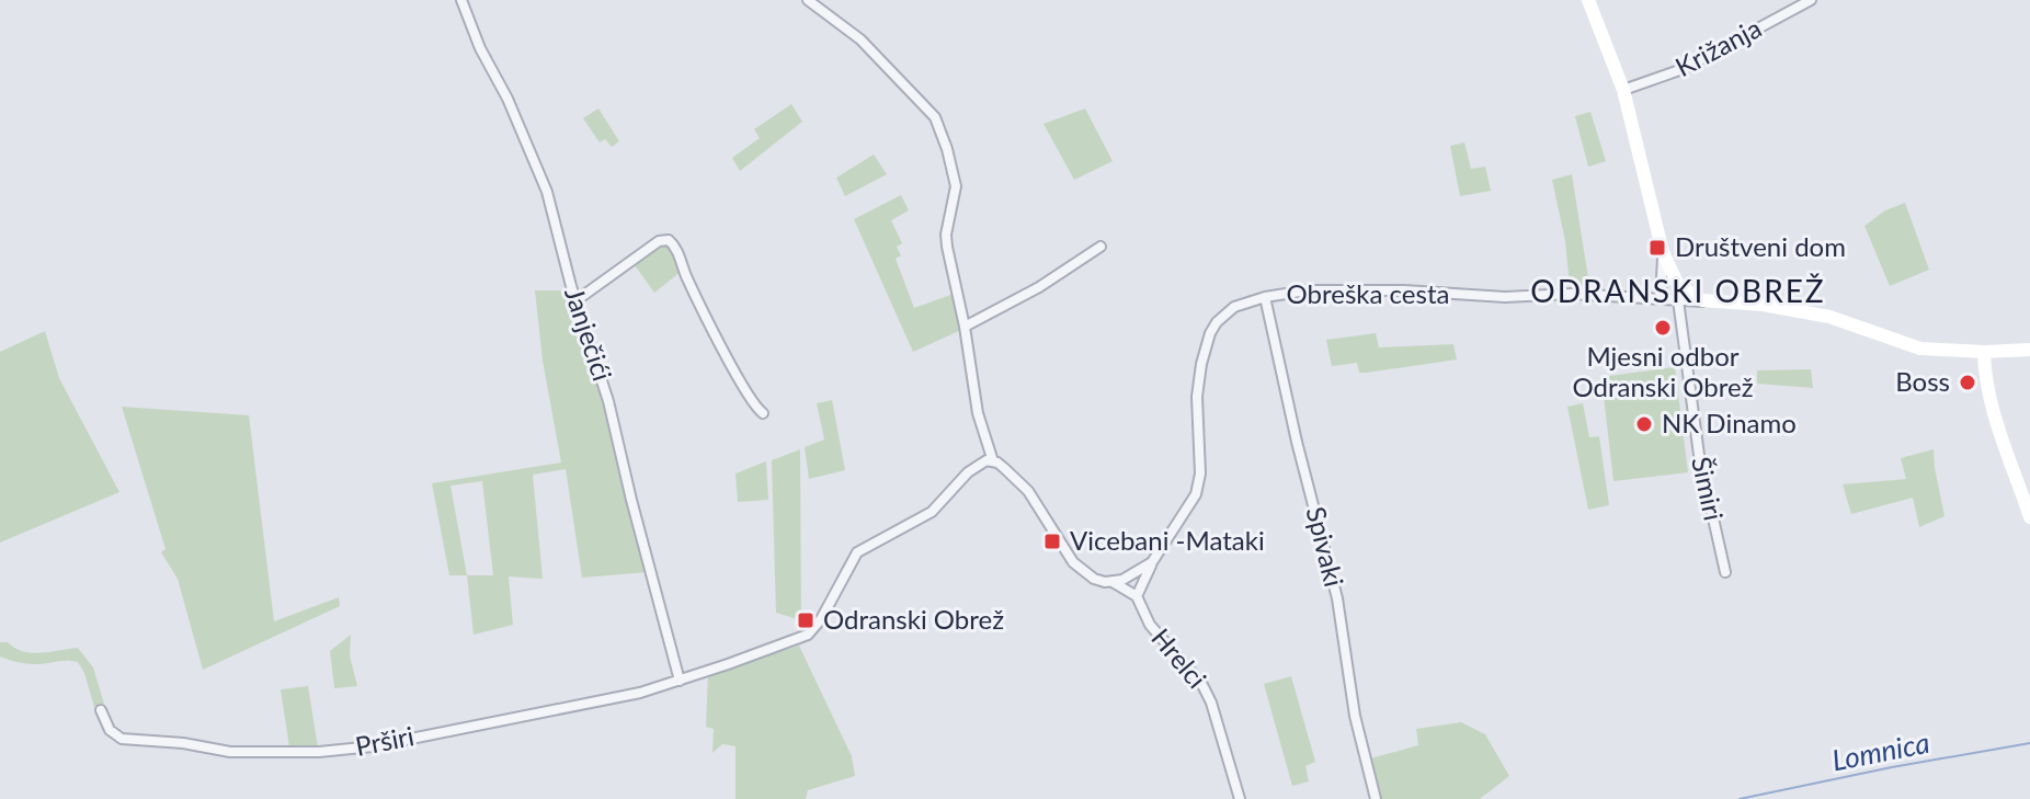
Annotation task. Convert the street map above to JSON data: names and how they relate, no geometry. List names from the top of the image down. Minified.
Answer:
{"streets":{"main road":["Obreška cesta"],"street":["Križanja","Janječići","Šimiri","Spivaki","Hrelci","Prširi"]},"crossings":[["Obreška cesta","Šimiri"],["Obreška cesta","Spivaki"],["Obreška cesta","Hrelci"],["Janječići","Prširi"]],"districts":["ODRANSKI OBREŽ"],"water":["Lomnica"],"places":{"transit":["Društveni dom","Vicebani -Mataki","Odranski Obrež"],"other":["Mjesni odbor Odranski Obrež","Boss","NK Dinamo"]}}
